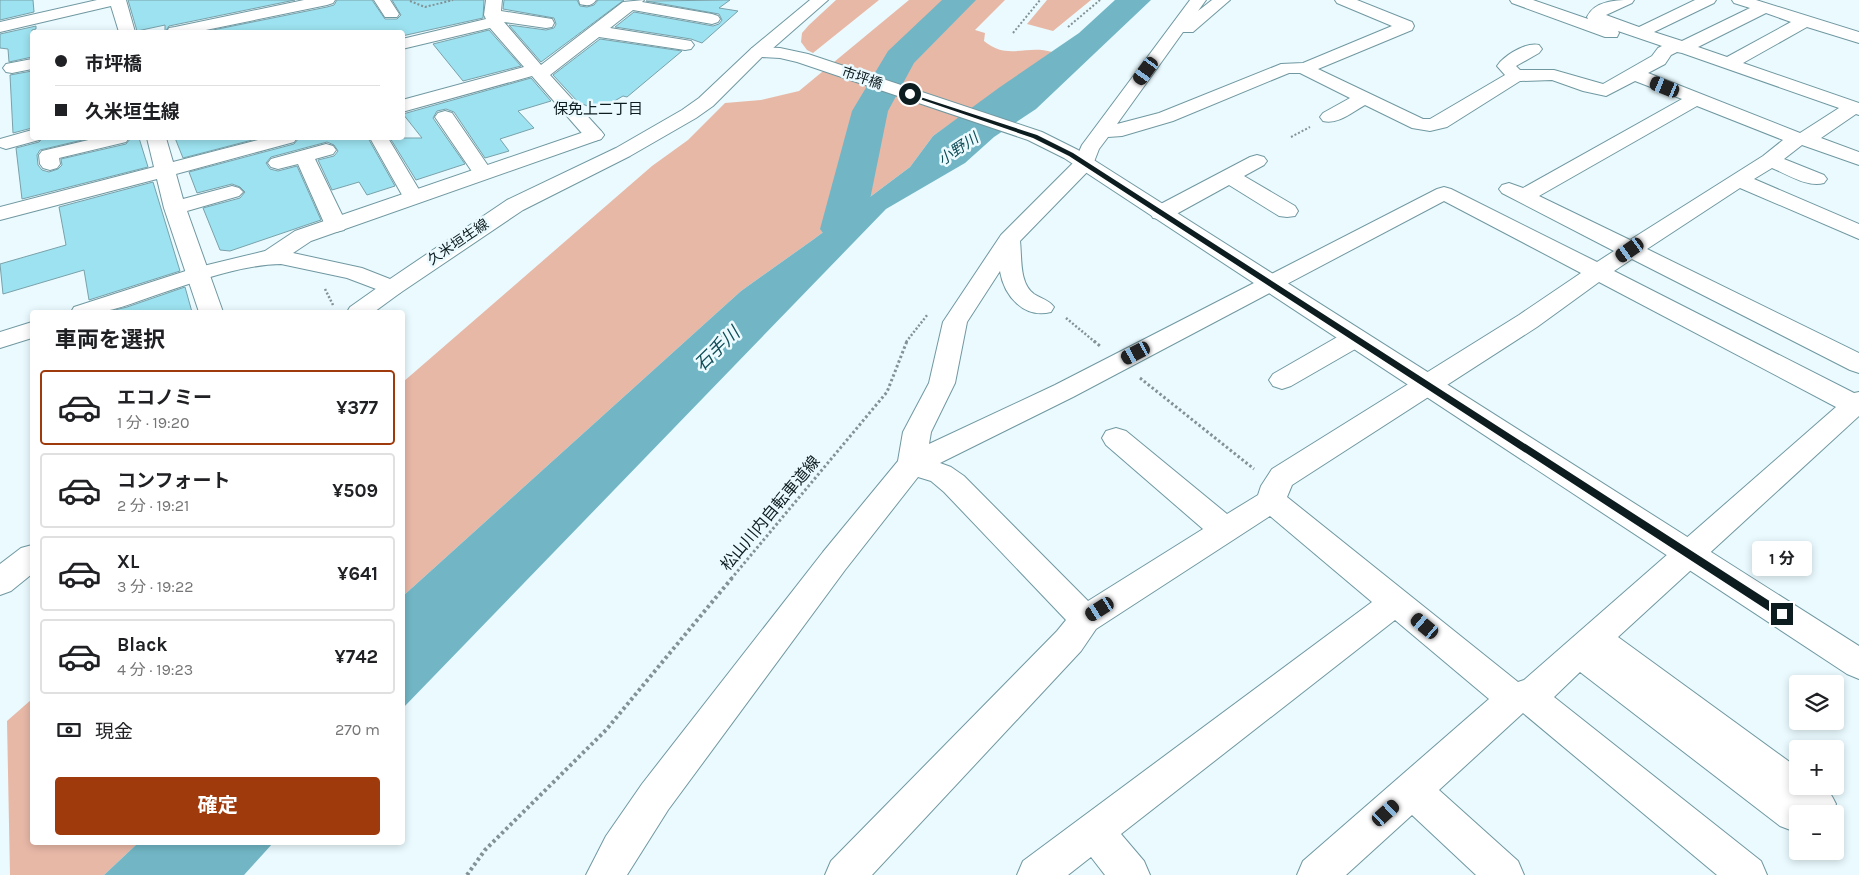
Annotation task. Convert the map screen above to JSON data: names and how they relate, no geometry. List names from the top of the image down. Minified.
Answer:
{"streets":{"street":["市坪橋","久米垣生線"],"path":["松山川内自転車道線"]},"crossings":[["市坪橋","久米垣生線"]],"districts":["保免上二丁目"],"water":["小野川","石手川"],"page":{"banner":["市坪橋","久米垣生線"],"heading":"車両を選択","list":[{"name":"エコノミー","note":"1 分 · 19:20","value":"¥377"},{"name":"コンフォート","note":"2 分 · 19:21","value":"¥509"},{"name":"XL","note":"3 分 · 19:22","value":"¥641"},{"name":"Black","note":"4 分 · 19:23","value":"¥742"}],"bubble":"1 分","map_buttons":["+","−"],"pay":["現金","270 m"],"buttons":"確定"}}
